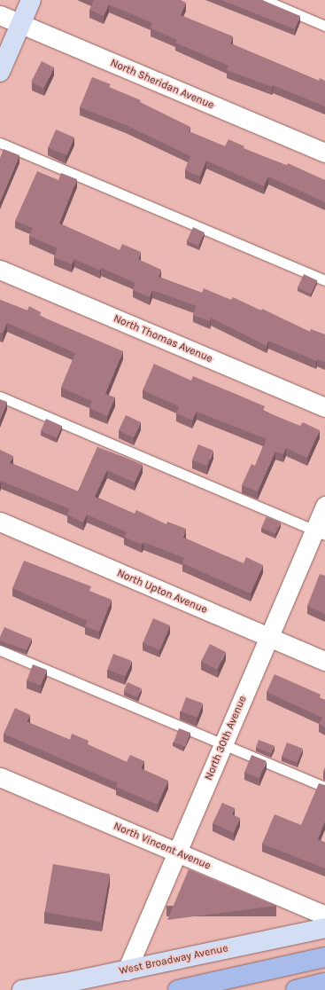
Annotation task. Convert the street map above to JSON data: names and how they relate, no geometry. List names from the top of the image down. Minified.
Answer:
{"streets":{"street":["North Sheridan Avenue","North Thomas Avenue","North Upton Avenue","North 30th Avenue","North Vincent Avenue","West Broadway Avenue"]},"crossings":[["North Upton Avenue","North 30th Avenue"],["North 30th Avenue","North Vincent Avenue"],["North 30th Avenue","West Broadway Avenue"]]}
